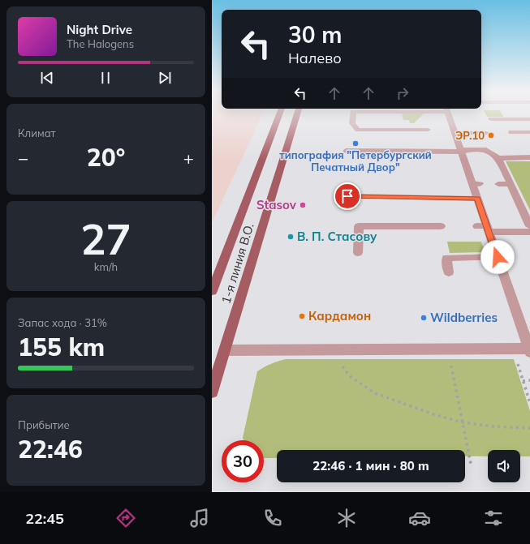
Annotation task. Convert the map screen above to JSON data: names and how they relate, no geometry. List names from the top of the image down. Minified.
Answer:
{"streets":{"main road":["1-я линия В.О."]},"places":["ЭР.10","типография \"Петербургский Печатный Двор\"","Stasov","В. П. Стасову","Кардамон","Wildberries"],"page":{"turn":["30 m","Налево"],"song":["Night Drive","The Halogens"],"tile":["Климат",["27","km/h"],["Запас хода · 31%","155 km"],["Прибытие","22:46"]],"heat":["−","20°","+"],"limit":"30","trip":"22:46 · 1 мин · 80 m","tabs":"22:45"}}
